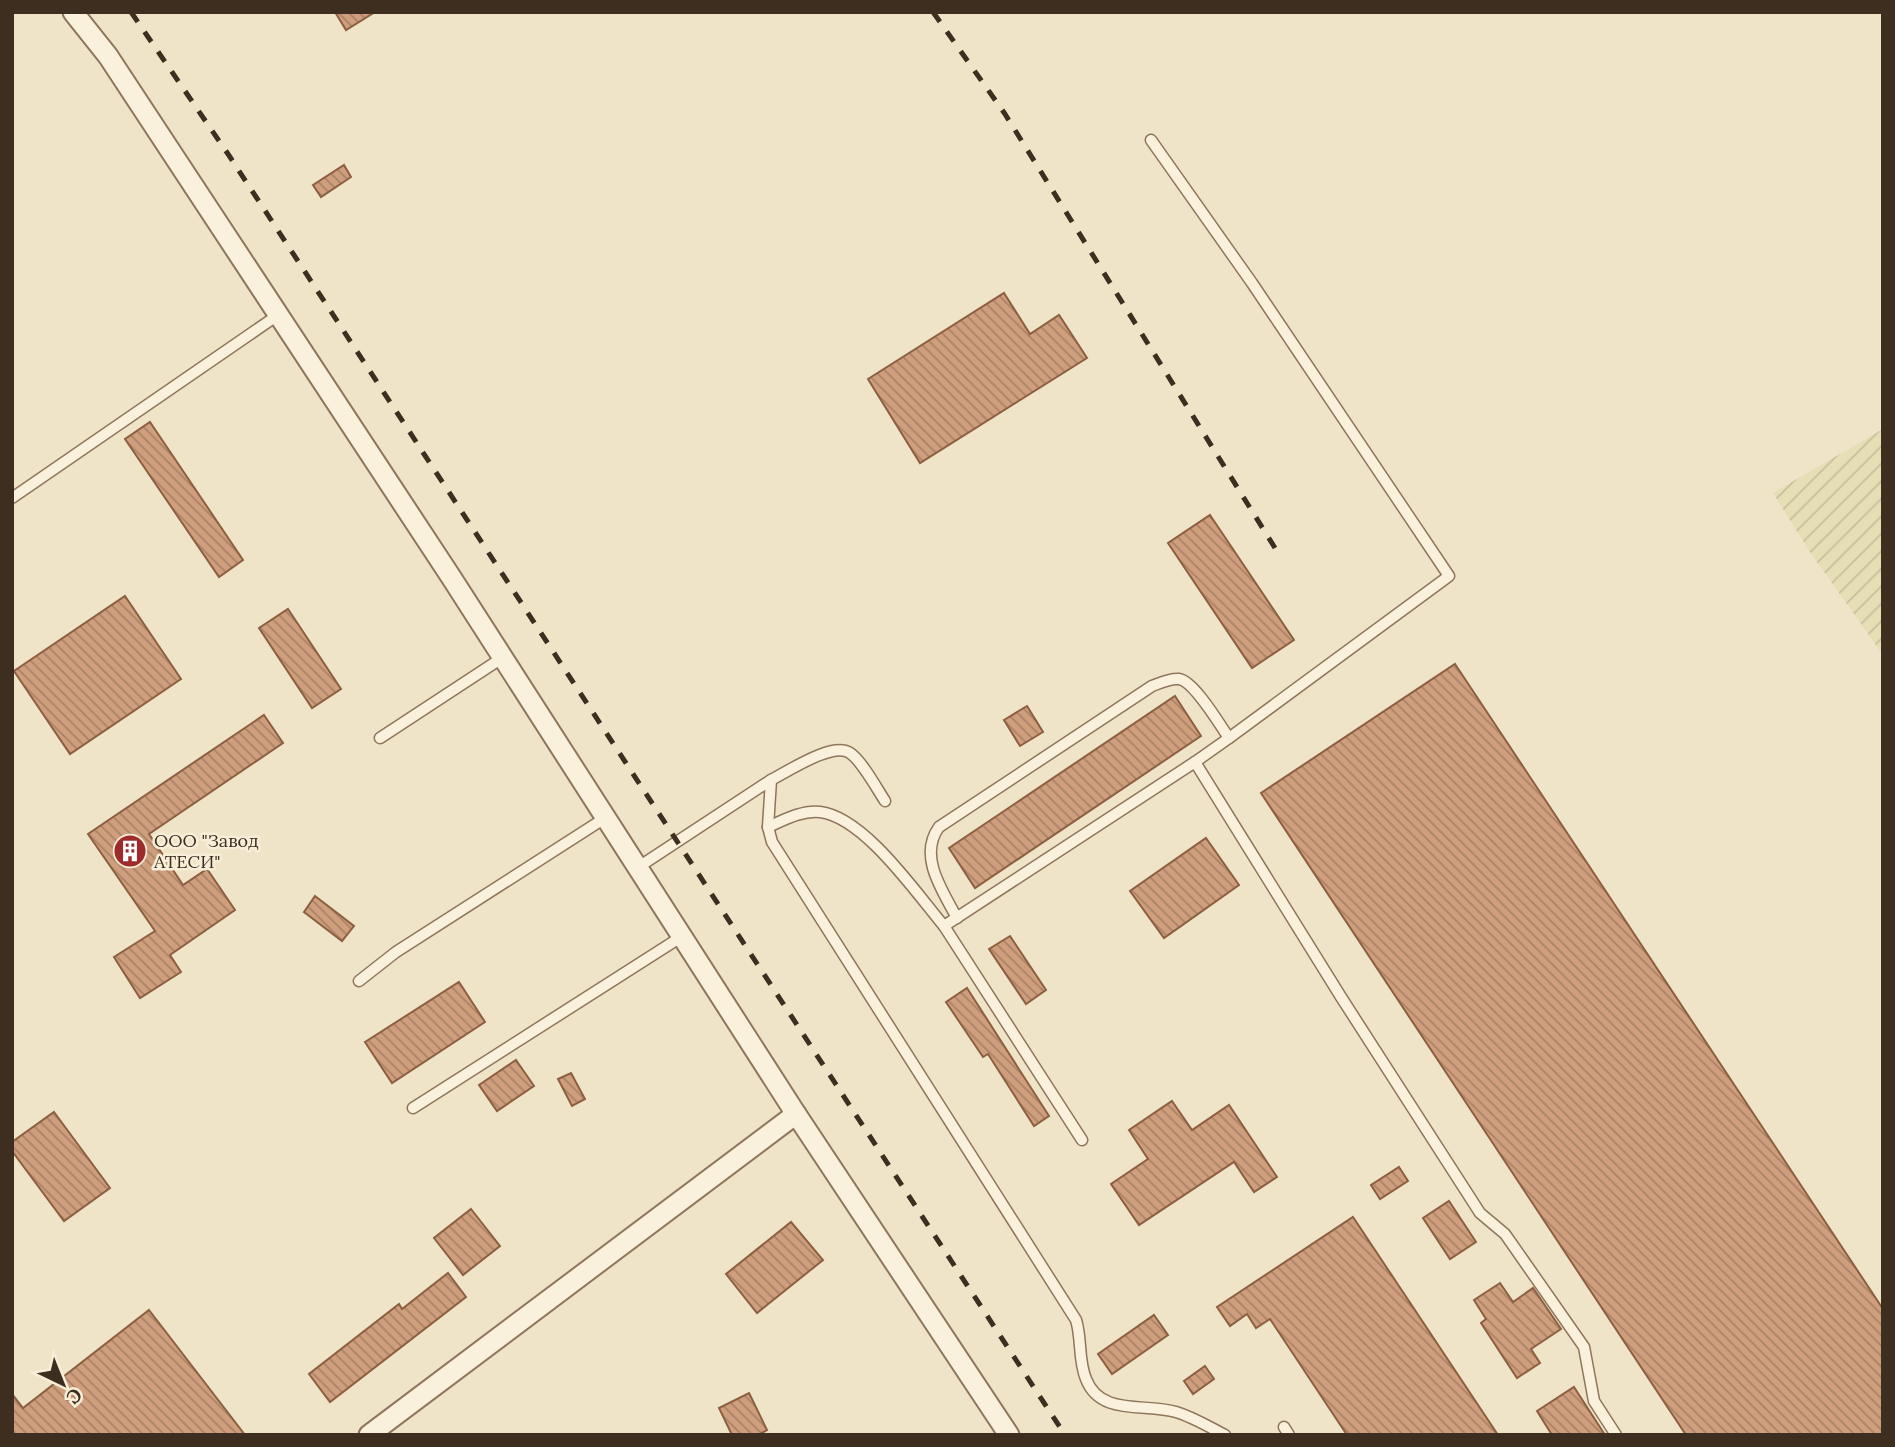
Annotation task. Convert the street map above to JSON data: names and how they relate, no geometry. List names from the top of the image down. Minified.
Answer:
{"places":{"building":["ООО \"Завод АТЕСИ\""]},"north":"bottom right"}
